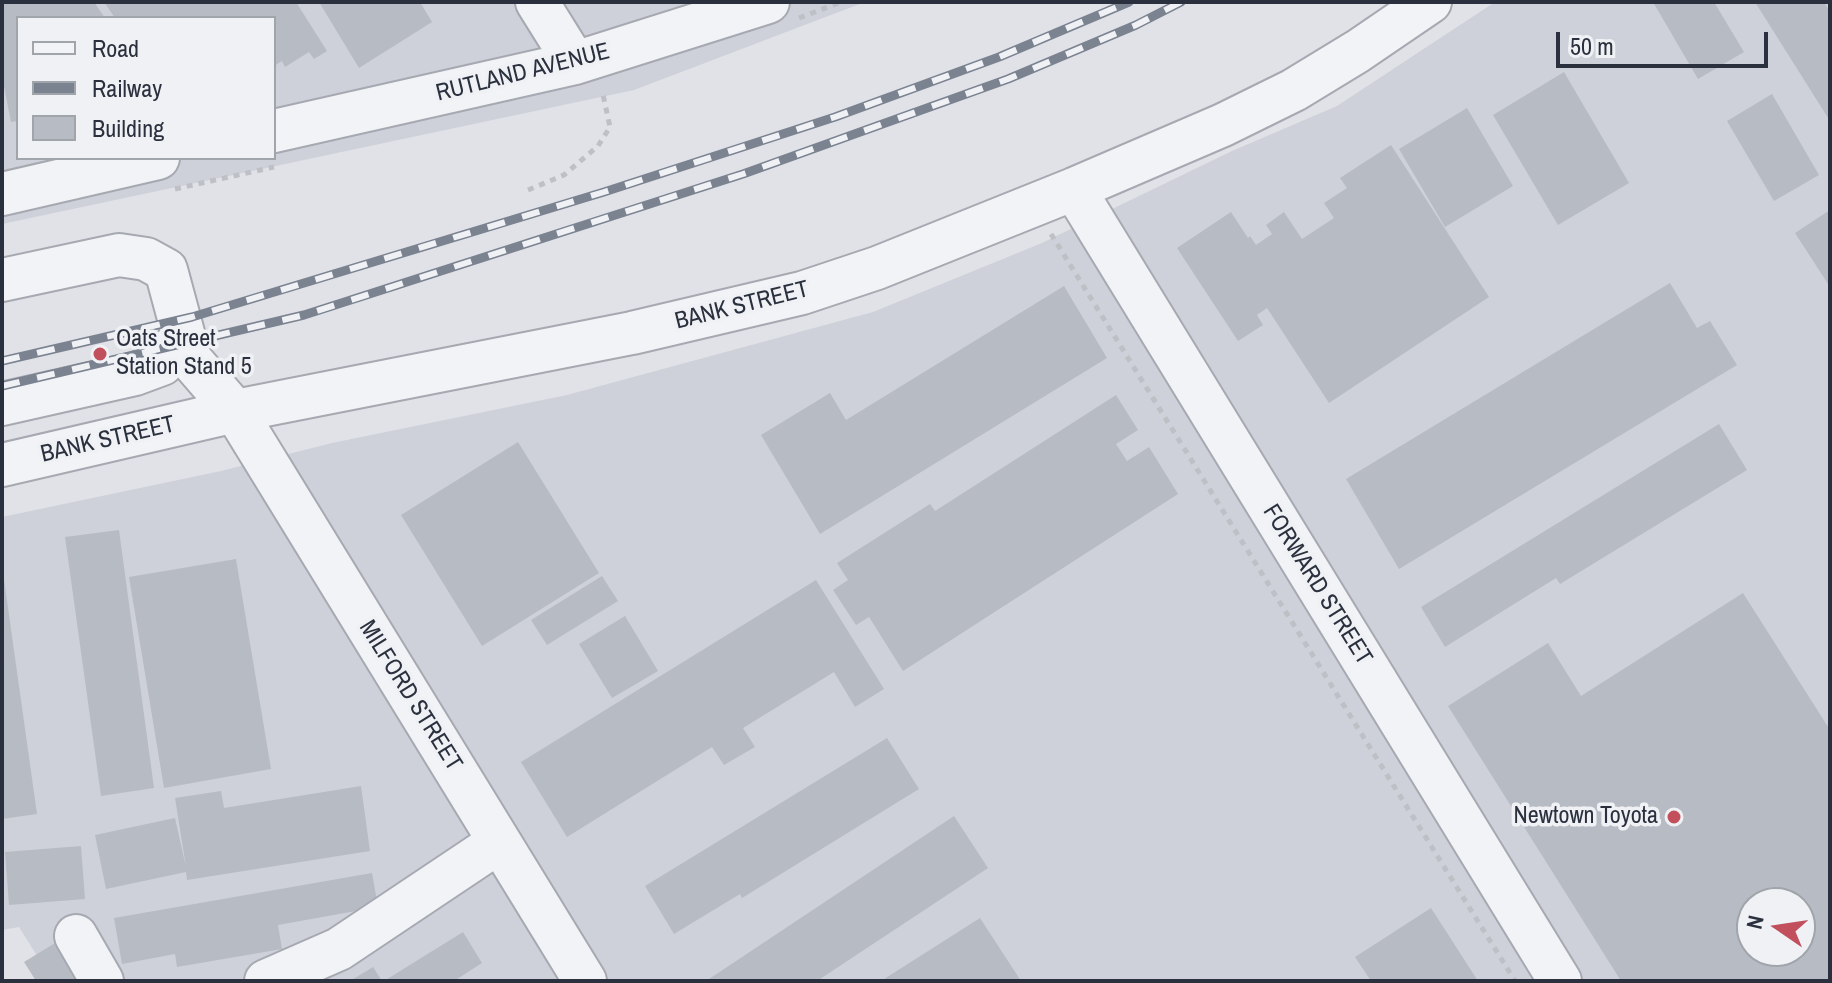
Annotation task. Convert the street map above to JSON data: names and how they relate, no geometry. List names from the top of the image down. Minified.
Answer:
{"streets":{"street":["RUTLAND AVENUE","BANK STREET","FORWARD STREET","MILFORD STREET"]},"crossings":[["BANK STREET","FORWARD STREET"],["BANK STREET","MILFORD STREET"]],"places":["Oats Street Station Stand 5","Newtown Toyota"],"legend":["Road","Railway","Building"],"scale_bar":"50 m","north":"left"}
